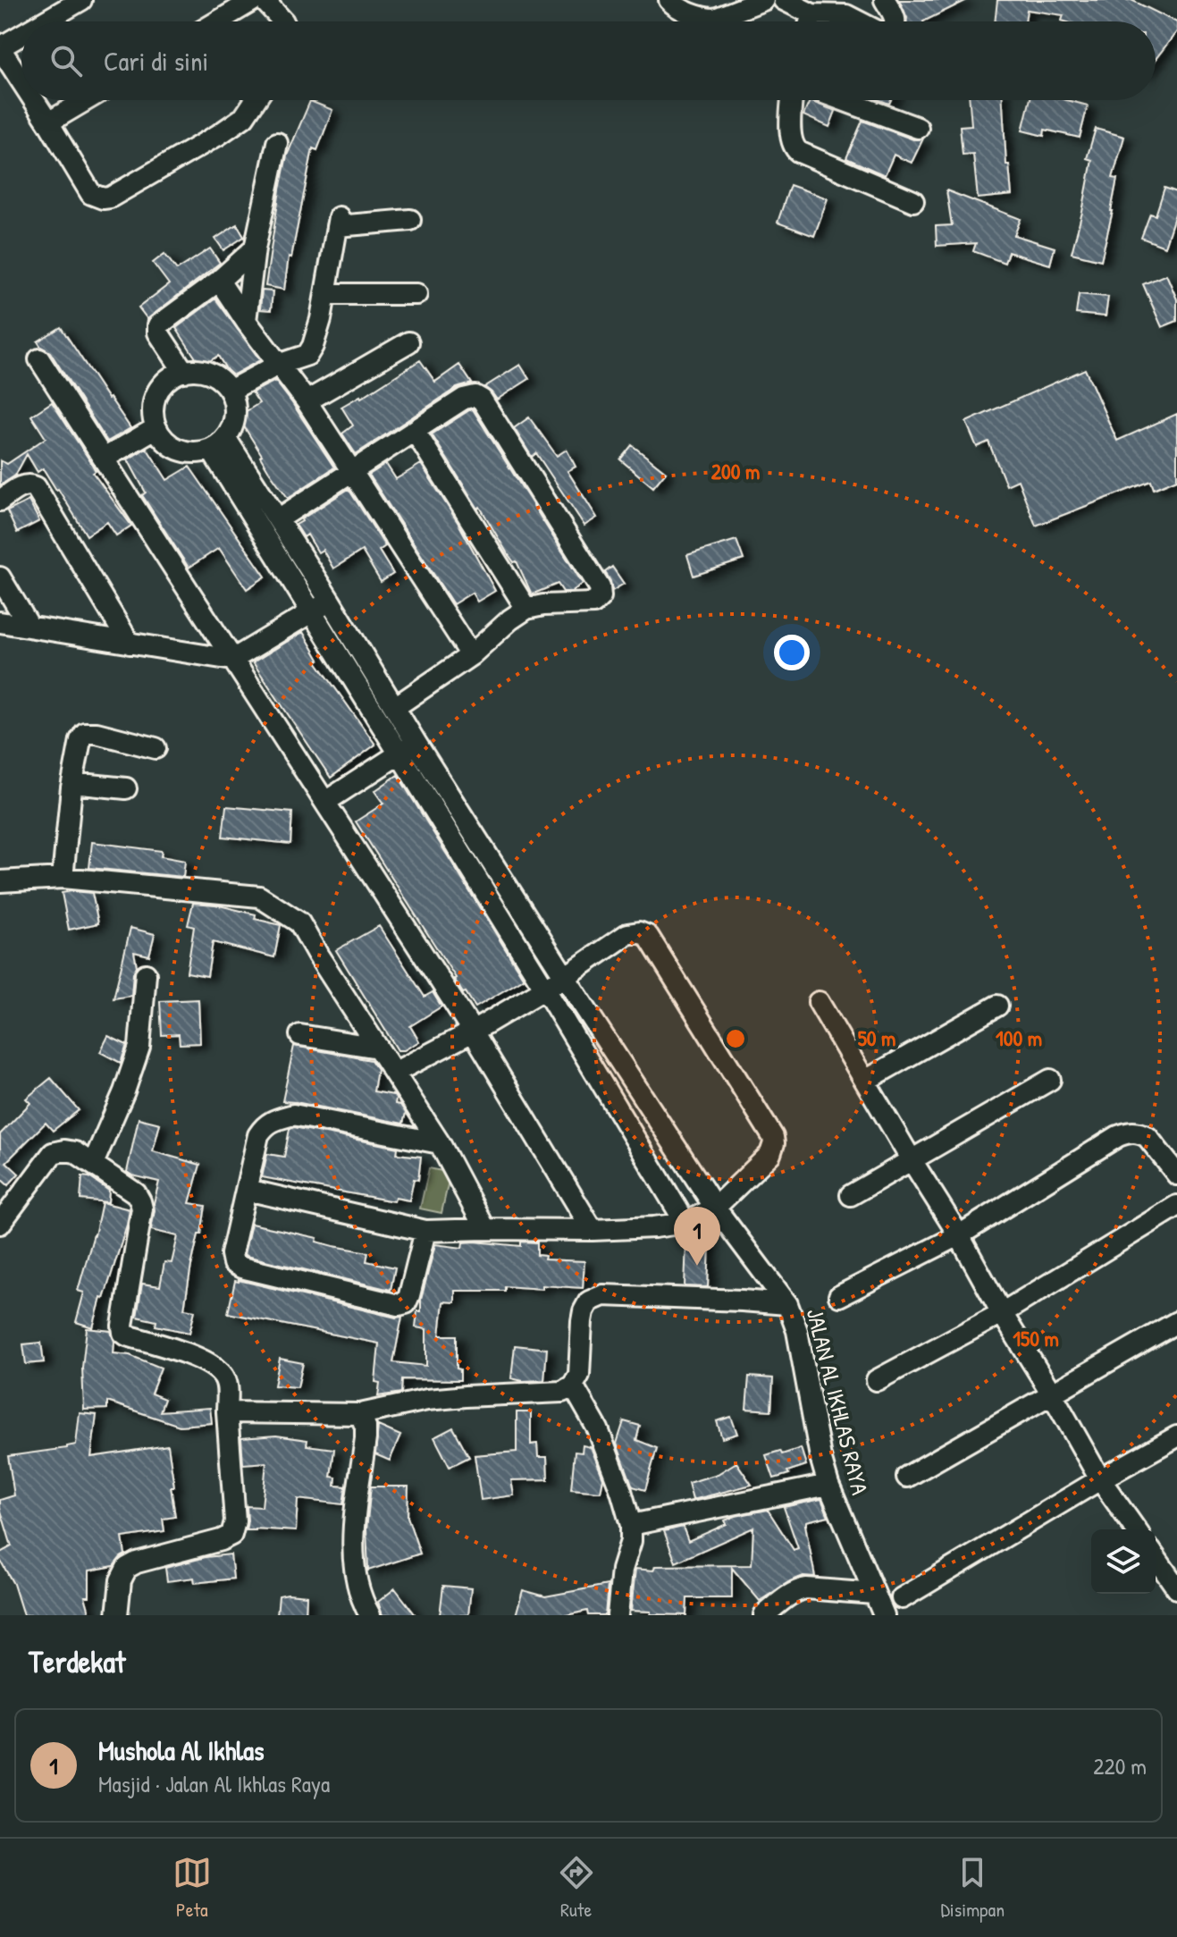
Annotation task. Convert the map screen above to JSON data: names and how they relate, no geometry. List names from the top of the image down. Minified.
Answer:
{"streets":{"street":["JALAN AL IKHLAS RAYA"]},"page":{"search":"Cari di sini","pins":"1","heading":"Terdekat","list":[{"mark":"1","name":"Mushola Al Ikhlas","note":"Masjid · Jalan Al Ikhlas Raya","value":"220 m"}],"nav":["Peta","Rute","Disimpan"]},"rings":["200 m","50 m","100 m","150 m"]}
